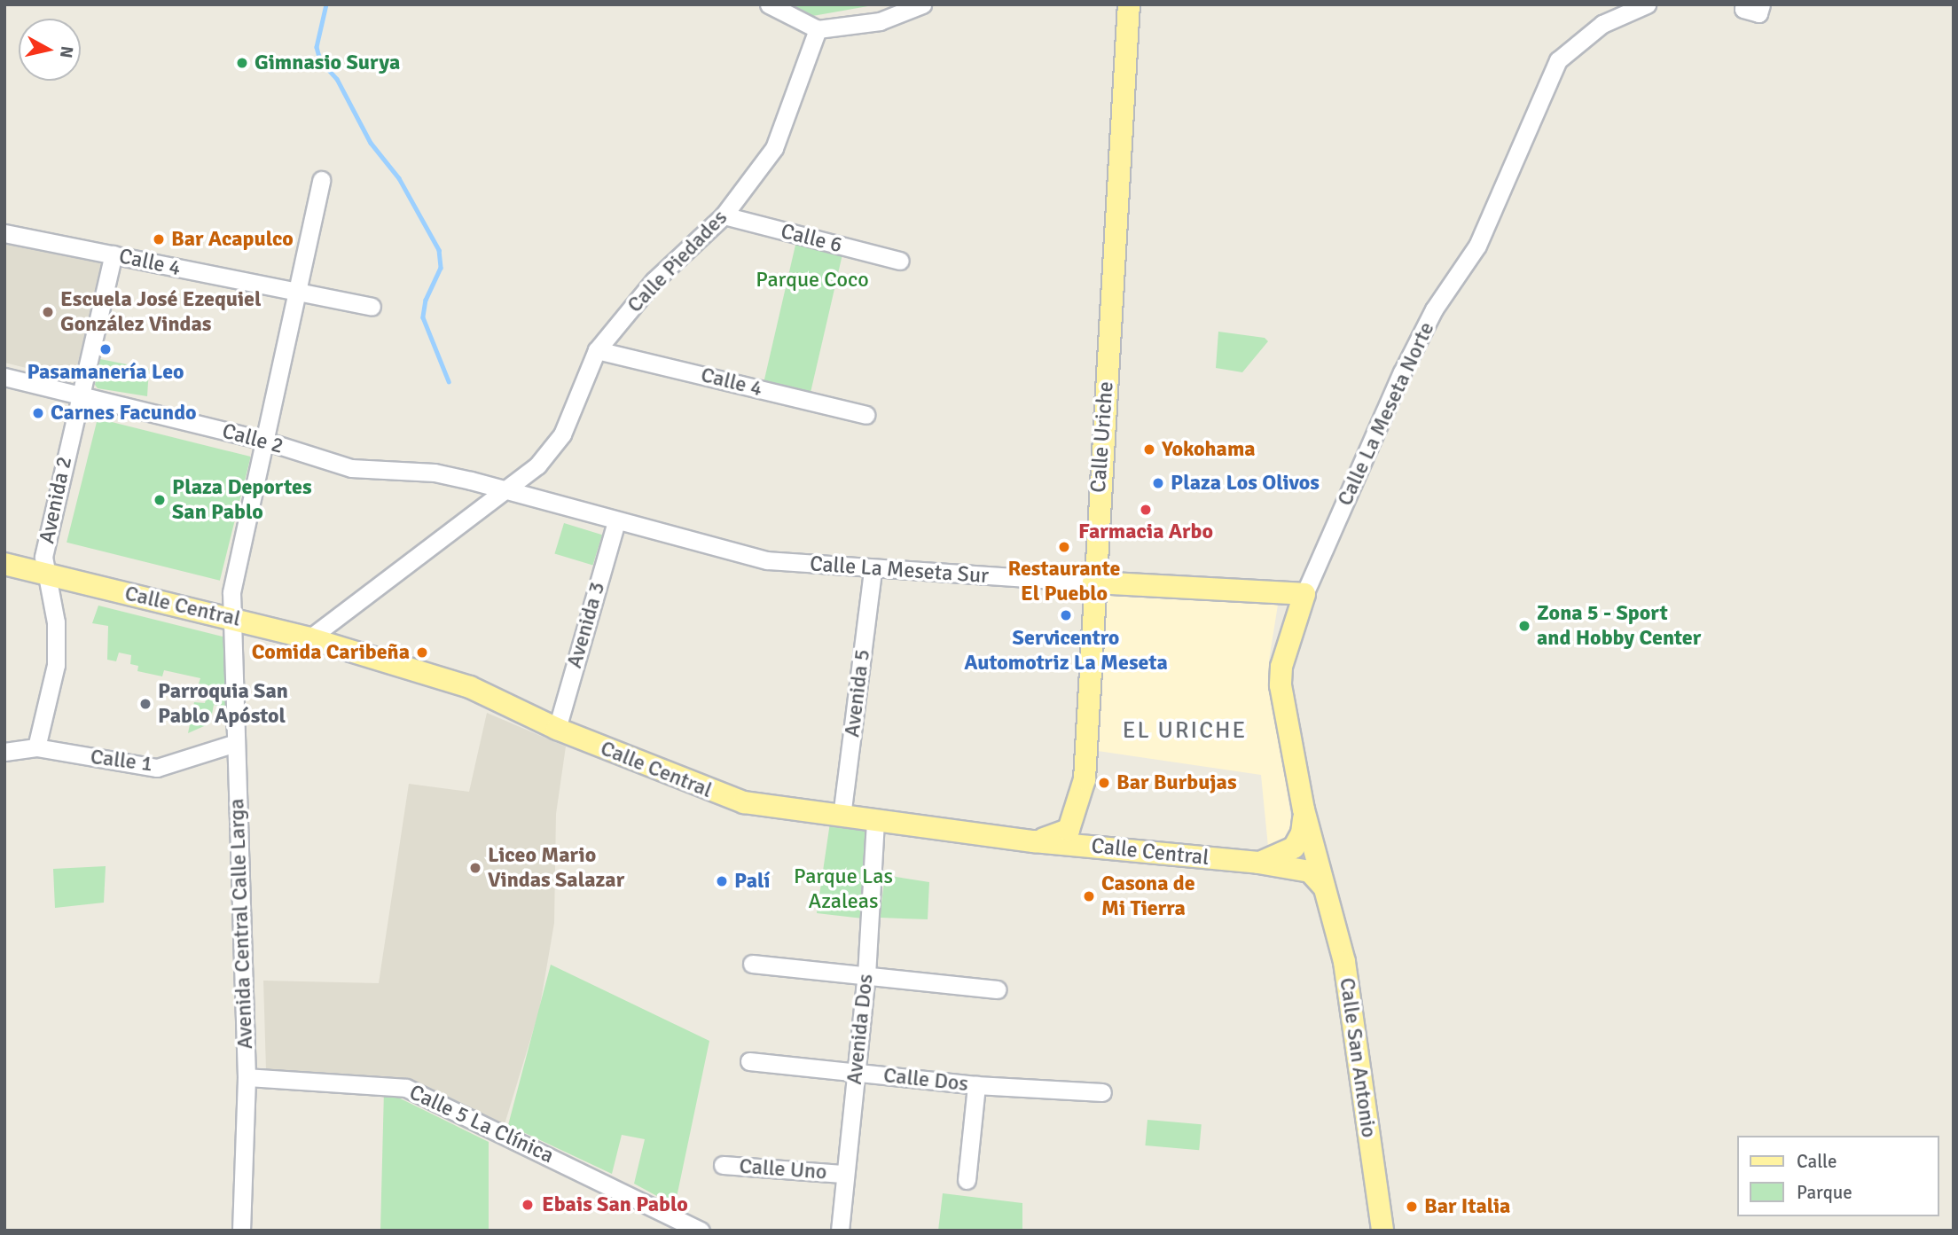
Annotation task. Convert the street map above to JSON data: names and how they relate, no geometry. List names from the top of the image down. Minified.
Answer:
{"streets":{"main road":["Calle La Meseta Norte","Calle Uriche","Calle La Meseta Sur","Calle Central","Calle San Antonio"],"street":["Calle 6","Calle Piedades","Calle 4","Calle 2","Avenida 2","Avenida 3","Avenida 5","Calle 1","Avenida Central Calle Larga","Avenida Dos","Calle Dos","Calle 5 La Clínica","Calle Uno"]},"crossings":[["Calle 6","Calle Piedades"],["Calle Piedades","Calle 4"],["Calle Piedades","Calle 2"],["Calle Piedades","Calle La Meseta Sur"],["Calle Piedades","Calle Central"],["Calle 4","Avenida 2"],["Calle 4","Avenida Central Calle Larga"],["Calle La Meseta Norte","Calle La Meseta Sur"],["Calle La Meseta Norte","Calle Central"],["Calle La Meseta Norte","Calle San Antonio"],["Calle Uriche","Calle La Meseta Sur"],["Calle Uriche","Calle Central"],["Calle 2","Avenida 2"],["Calle 2","Calle La Meseta Sur"],["Calle 2","Avenida Central Calle Larga"],["Avenida 2","Calle Central"],["Avenida 2","Calle 1"],["Calle La Meseta Sur","Avenida 3"],["Calle La Meseta Sur","Avenida 5"],["Calle Central","Avenida 3"],["Calle Central","Avenida 5"],["Calle Central","Avenida Central Calle Larga"],["Calle Central","Avenida Dos"],["Calle Central","Calle San Antonio"],["Calle 1","Avenida Central Calle Larga"],["Avenida Central Calle Larga","Calle 5 La Clínica"],["Avenida Dos","Calle Dos"],["Avenida Dos","Calle Uno"]],"districts":["EL URICHE"],"parks":["Parque Coco","Parque Las Azaleas"],"places":["Gimnasio Surya","Bar Acapulco","Escuela José Ezequiel González Vindas","Pasamanería Leo","Carnes Facundo","Yokohama","Plaza Los Olivos","Plaza Deportes San Pablo","Farmacia Arbo","Restaurante El Pueblo","Servicentro Automotriz La Meseta","Zona 5 - Sport and Hobby Center","Comida Caribeña","Parroquia San Pablo Apóstol","Bar Burbujas","Liceo Mario Vindas Salazar","Palí","Casona de Mi Tierra","Ebais San Pablo","Bar Italia"],"legend":["Calle","Parque"],"north":"right"}
